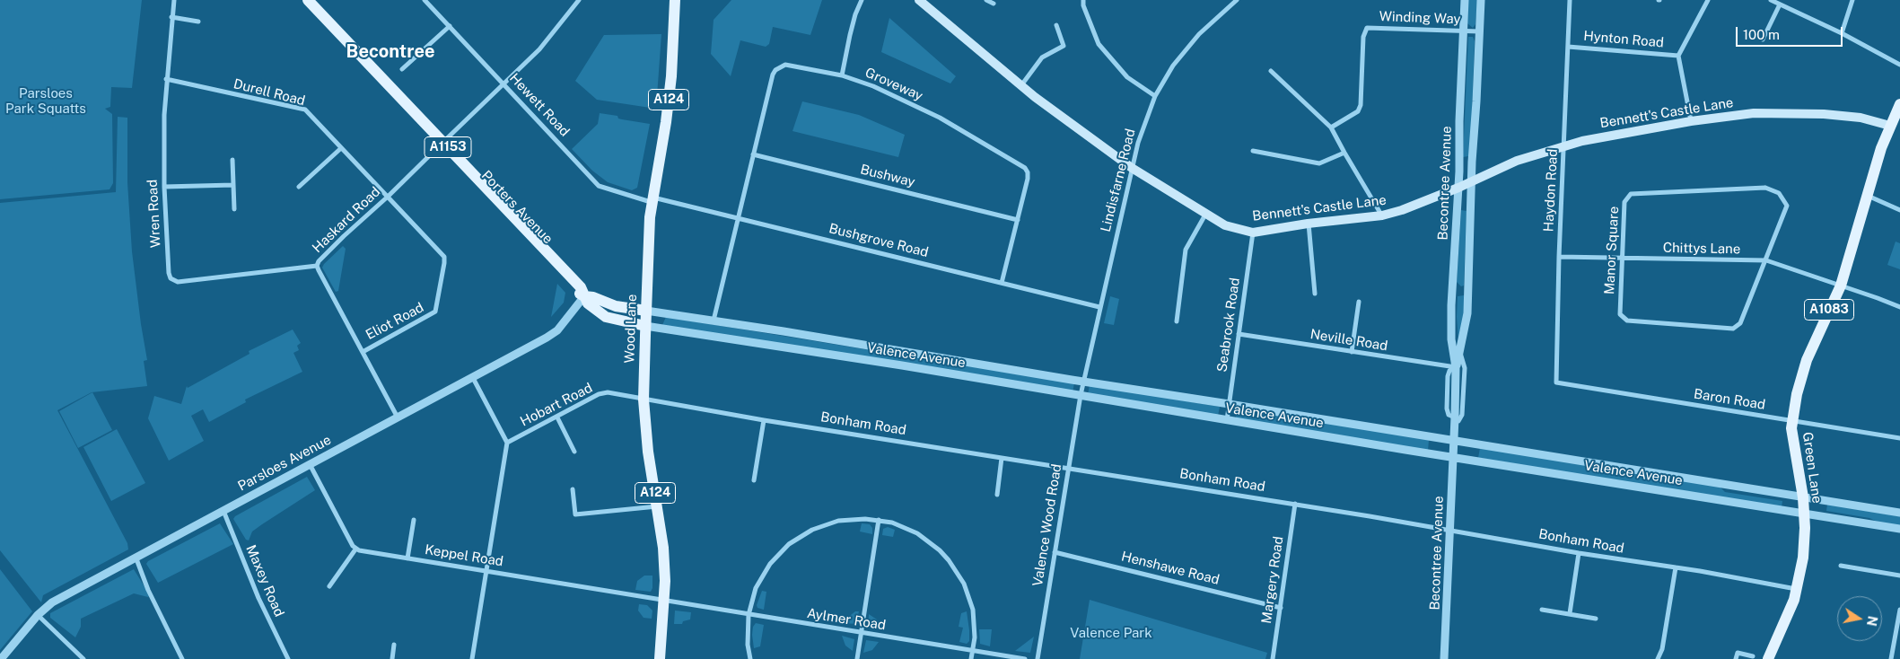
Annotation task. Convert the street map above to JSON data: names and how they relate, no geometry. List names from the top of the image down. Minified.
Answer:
{"streets":{"main road":["A124","Bennett's Castle Lane","A1153","Porters Avenue","A1083","Wood Lane","Green Lane"],"street":["Winding Way","Hynton Road","Groveway","Durell Road","Hewett Road","Bushway","Lindisfarne Road","Becontree Avenue","Haydon Road","Wren Road","Haskard Road","Bushgrove Road","Chittys Lane","Manor Square","Eliot Road","Seabrook Road","Neville Road","Valence Avenue","Baron Road","Hobart Road","Bonham Road","Parsloes Avenue","Valence Wood Road","Keppel Road","Henshawe Road","Margery Road","Maxey Road","Aylmer Road"]},"crossings":[["Winding Way","Becontree Avenue"],["Hynton Road","Haydon Road"],["Groveway","Bushway"],["Groveway","Bushgrove Road"],["Groveway","Valence Avenue"],["Durell Road","Wren Road"],["Durell Road","Haskard Road"],["Durell Road","Eliot Road"],["Hewett Road","Haskard Road"],["Hewett Road","Bushgrove Road"],["Hewett Road","Wood Lane"],["Bennett's Castle Lane","Lindisfarne Road"],["Bennett's Castle Lane","Becontree Avenue"],["Bennett's Castle Lane","Haydon Road"],["Bennett's Castle Lane","Seabrook Road"],["Bennett's Castle Lane","Green Lane"],["Lindisfarne Road","Bushgrove Road"],["Lindisfarne Road","Valence Avenue"],["Lindisfarne Road","Valence Wood Road"],["Becontree Avenue","Neville Road"],["Becontree Avenue","Valence Avenue"],["Becontree Avenue","Bonham Road"],["Haydon Road","Chittys Lane"],["Haydon Road","Baron Road"],["Porters Avenue","Haskard Road"],["Porters Avenue","Wood Lane"],["Porters Avenue","Valence Avenue"],["Porters Avenue","Parsloes Avenue"],["Wren Road","Haskard Road"],["Haskard Road","Eliot Road"],["Haskard Road","Parsloes Avenue"],["Bushgrove Road","Wood Lane"],["Chittys Lane","Manor Square"],["Chittys Lane","Green Lane"],["Seabrook Road","Neville Road"],["Seabrook Road","Valence Avenue"],["Wood Lane","Valence Avenue"],["Wood Lane","Hobart Road"],["Wood Lane","Bonham Road"],["Wood Lane","Keppel Road"],["Wood Lane","Aylmer Road"],["Valence Avenue","Green Lane"],["Valence Avenue","Valence Wood Road"],["Baron Road","Green Lane"],["Hobart Road","Bonham Road"],["Bonham Road","Green Lane"],["Bonham Road","Valence Wood Road"],["Bonham Road","Margery Road"],["Parsloes Avenue","Maxey Road"],["Valence Wood Road","Henshawe Road"],["Keppel Road","Aylmer Road"],["Henshawe Road","Margery Road"]],"districts":["Becontree"],"parks":["Parsloes Park Squatts","Valence Park"],"scale_bar":"100 m","north":"right"}
